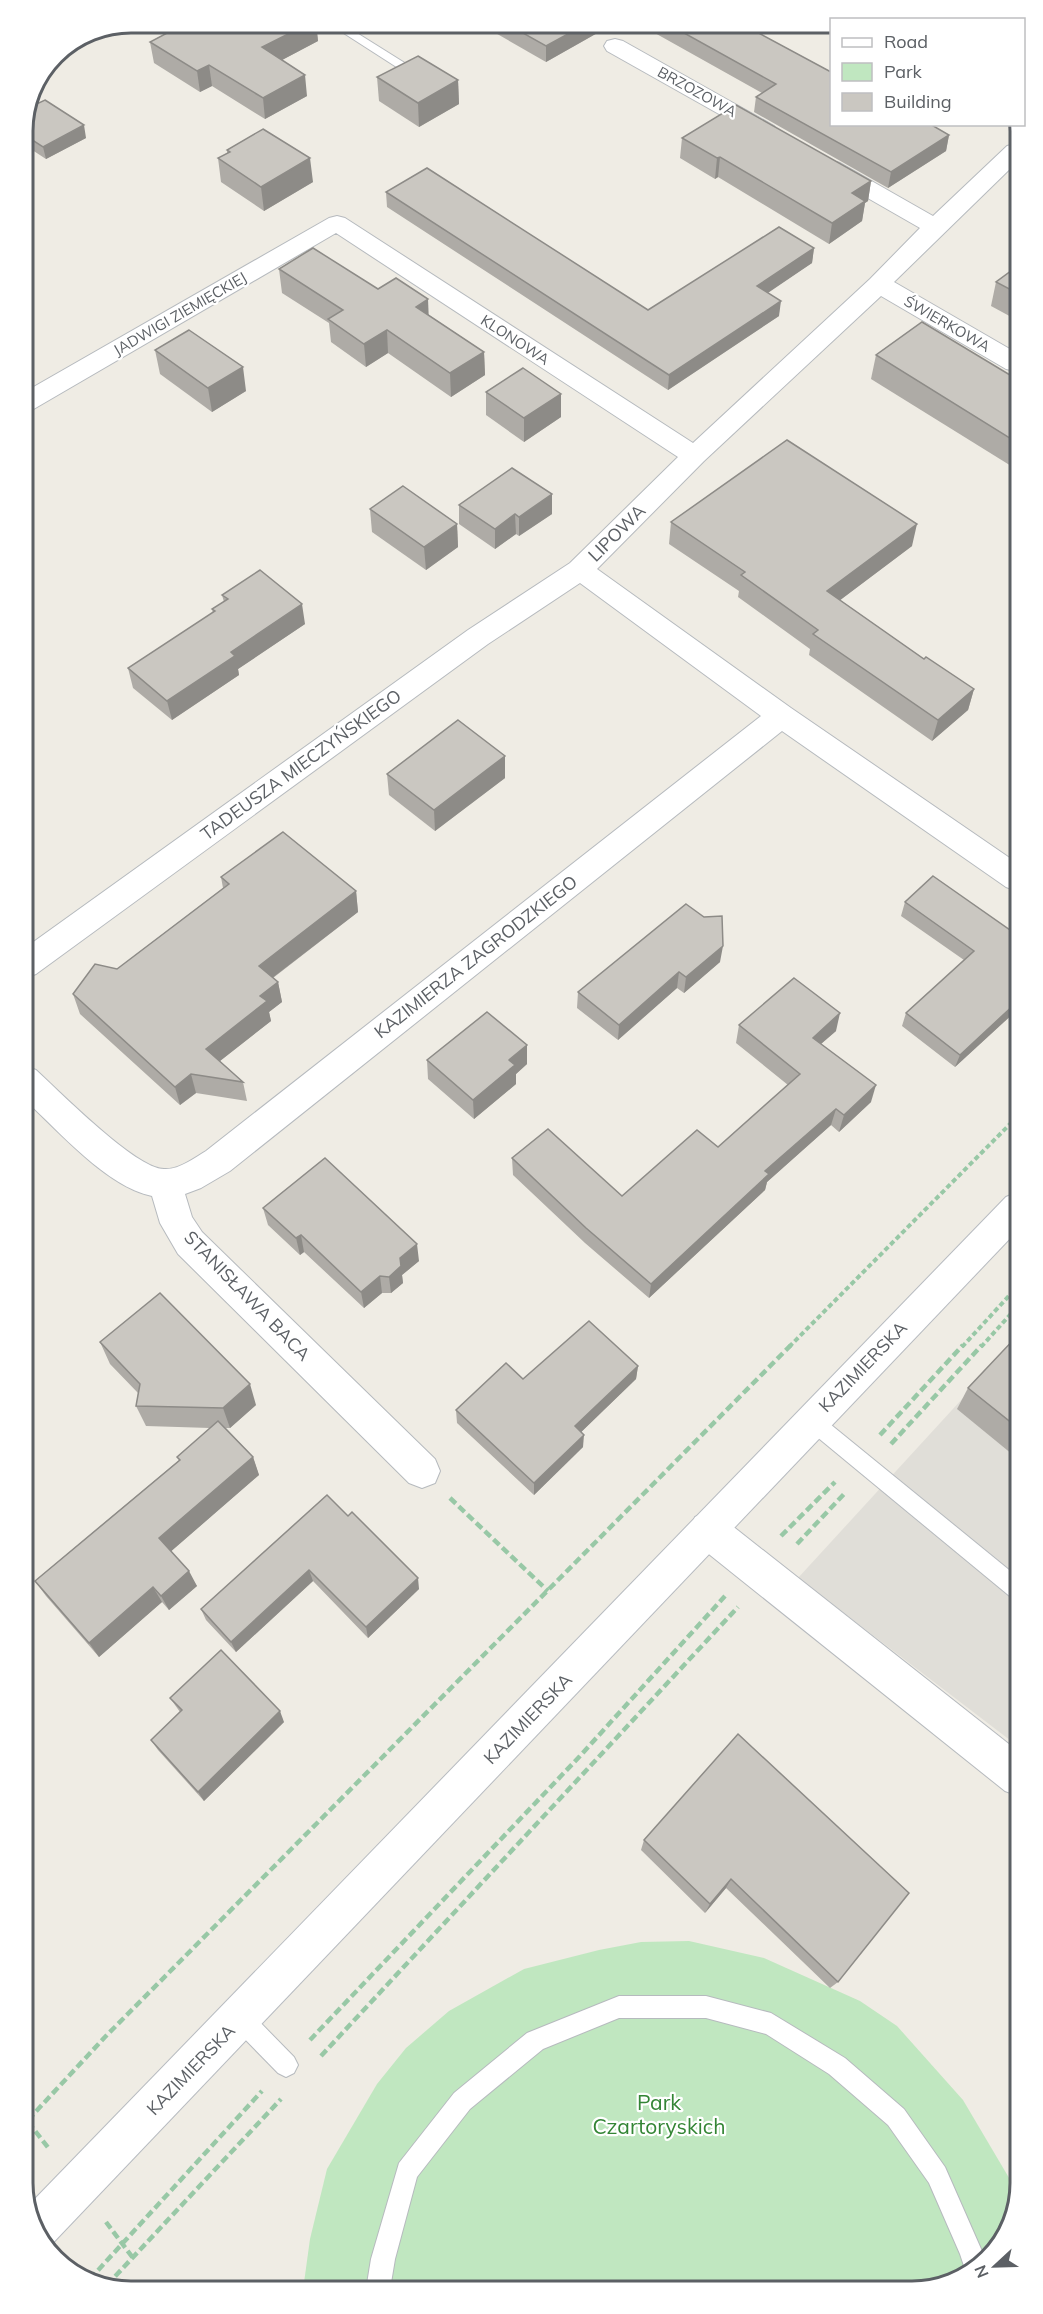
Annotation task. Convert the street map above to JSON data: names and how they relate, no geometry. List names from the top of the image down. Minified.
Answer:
{"streets":{"street":["BRZOZOWA","JADWIGI ZIEMIĘCKIEJ","ŚWIERKOWA","KLONOWA","LIPOWA","TADEUSZA MIECZYŃSKIEGO","KAZIMIERZA ZAGRODZKIEGO","STANISŁAWA BACA","KAZIMIERSKA"]},"crossings":[["JADWIGI ZIEMIĘCKIEJ","KLONOWA"],["ŚWIERKOWA","LIPOWA"],["KLONOWA","LIPOWA"],["LIPOWA","TADEUSZA MIECZYŃSKIEGO"],["LIPOWA","KAZIMIERZA ZAGRODZKIEGO"],["KAZIMIERZA ZAGRODZKIEGO","STANISŁAWA BACA"]],"parks":["Park Czartoryskich"],"legend":["Road","Park","Building"],"north":"left"}
